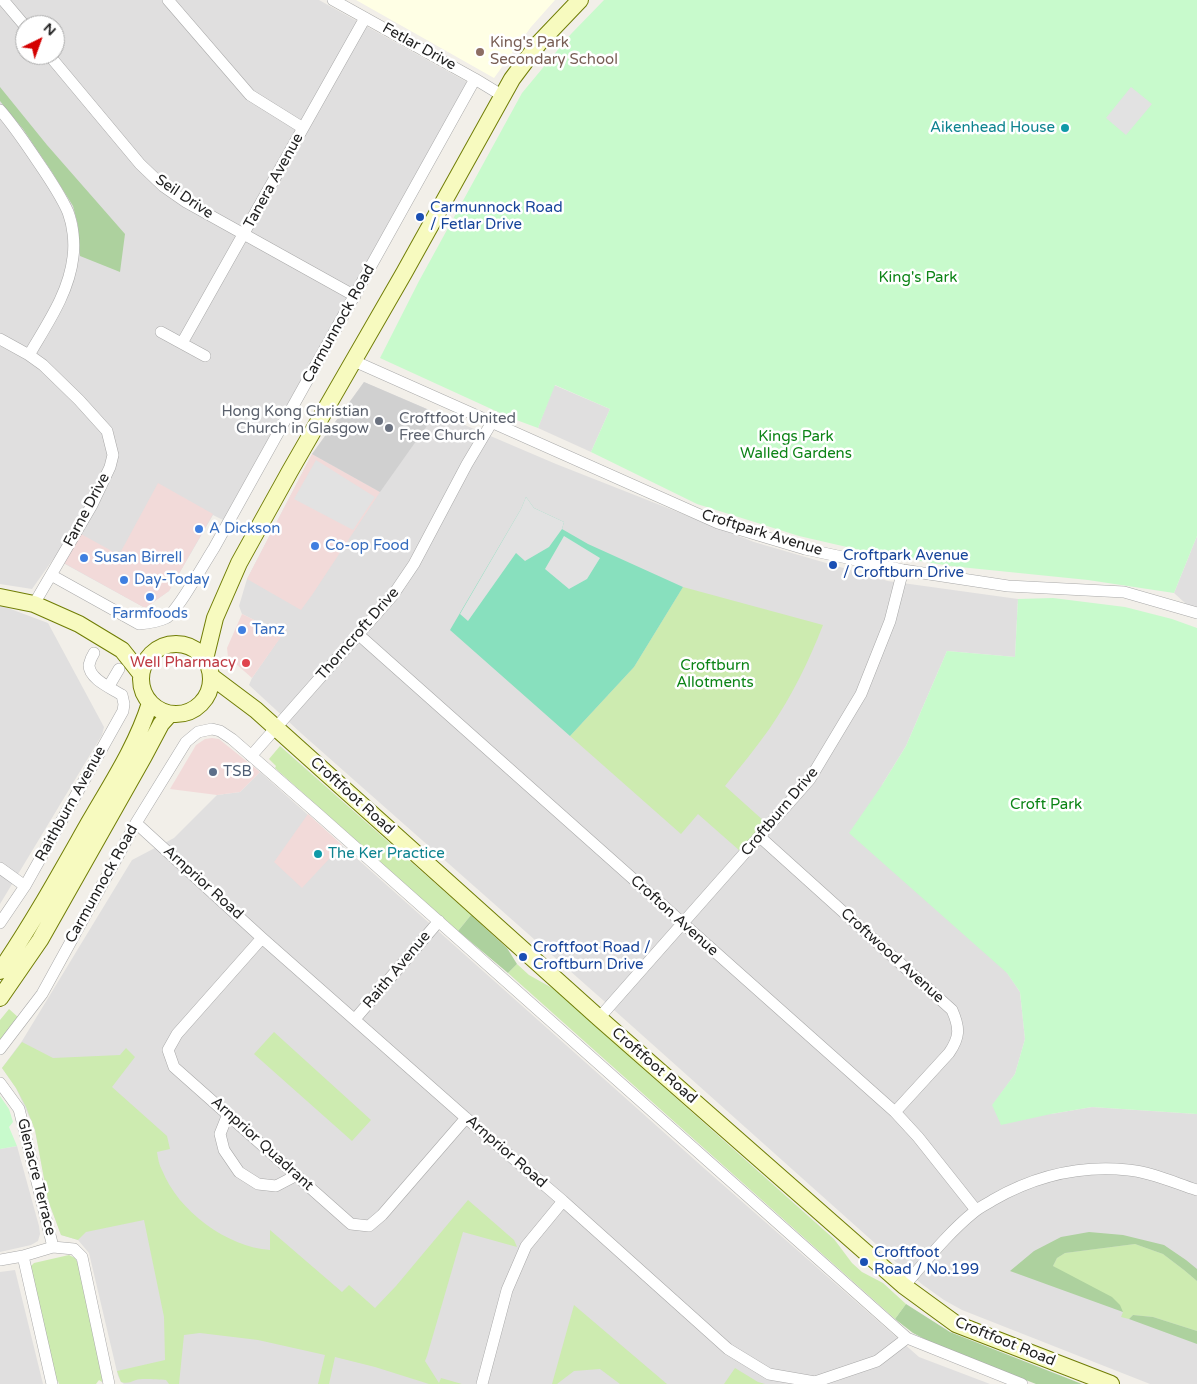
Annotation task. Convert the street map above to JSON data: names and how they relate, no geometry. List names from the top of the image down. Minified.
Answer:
{"streets":{"main road":["Carmunnock Road","Croftfoot Road"],"street":["Fetlar Drive","Tanera Avenue","Seil Drive","Farne Drive","Croftpark Avenue","Thorncroft Drive","Raithburn Avenue","Croftburn Drive","Arnprior Road","Crofton Avenue","Croftwood Avenue","Raith Avenue","Arnprior Quadrant","Glenacre Terrace"]},"crossings":[["Fetlar Drive","Tanera Avenue"],["Fetlar Drive","Carmunnock Road"],["Tanera Avenue","Seil Drive"],["Seil Drive","Carmunnock Road"],["Carmunnock Road","Farne Drive"],["Carmunnock Road","Croftpark Avenue"],["Carmunnock Road","Thorncroft Drive"],["Carmunnock Road","Croftfoot Road"],["Carmunnock Road","Arnprior Road"],["Croftpark Avenue","Thorncroft Drive"],["Croftpark Avenue","Croftburn Drive"],["Thorncroft Drive","Croftfoot Road"],["Thorncroft Drive","Crofton Avenue"],["Croftfoot Road","Croftburn Drive"],["Croftburn Drive","Crofton Avenue"],["Croftburn Drive","Croftwood Avenue"],["Arnprior Road","Raith Avenue"],["Arnprior Road","Arnprior Quadrant"],["Crofton Avenue","Croftwood Avenue"]],"parks":["King's Park","Kings Park Walled Gardens","Croftburn Allotments","Croft Park"],"places":["King's Park Secondary School","Aikenhead House","Carmunnock Road / Fetlar Drive","Hong Kong Christian Church in Glasgow","Croftfoot United Free Church","A Dickson","Co-op Food","Susan Birrell","Croftpark Avenue / Croftburn Drive","Day-Today","Farmfoods","Tanz","Well Pharmacy","TSB","The Ker Practice","Croftfoot Road / Croftburn Drive","Croftfoot Road / No.199"],"north":"top right"}
